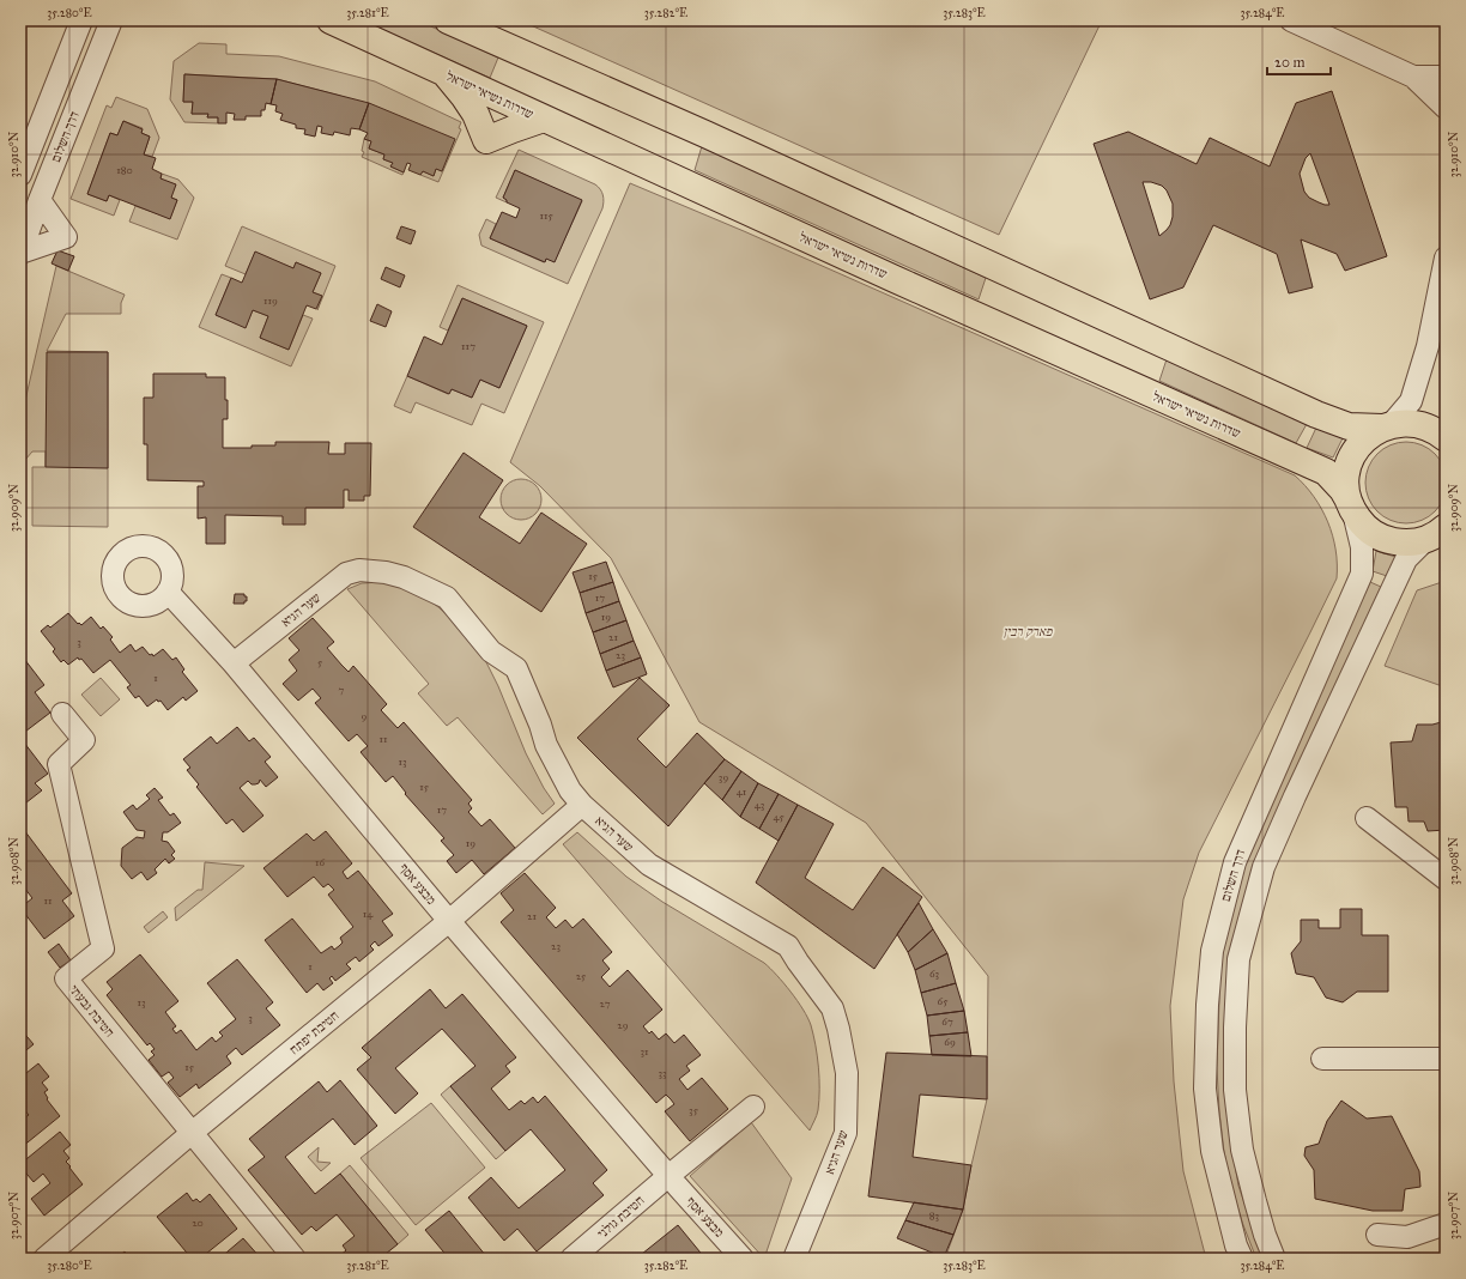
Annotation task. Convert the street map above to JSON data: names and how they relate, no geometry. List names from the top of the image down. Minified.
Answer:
{"streets":{"main road":["שדרות נשיאי ישראל"],"street":["דרך השלום","שער הגיא","מבצע אסף","חטיבת גבעתי","חטיבת יפתח","חטיבת גולני"]},"crossings":[["שדרות נשיאי ישראל","דרך השלום"],["שער הגיא","מבצע אסף"],["שער הגיא","חטיבת יפתח"],["מבצע אסף","חטיבת יפתח"],["מבצע אסף","חטיבת גולני"],["חטיבת גבעתי","חטיבת יפתח"]],"parks":["פארק רבין"],"house_numbers":["180","115","119","117","15","17","19","21","3","23","5","1","7","9","11","13","39","15","41","43","17","45","19","16","11","14","21","23","1","63","25","65","13","27","3","67","29","69","31","15","33","35","83","20"],"scale_bar":"20 m","coordinates":["35.280°E","35.281°E","35.282°E","35.283°E","35.284°E","32.910°N","32.909°N","32.908°N","32.907°N"]}
